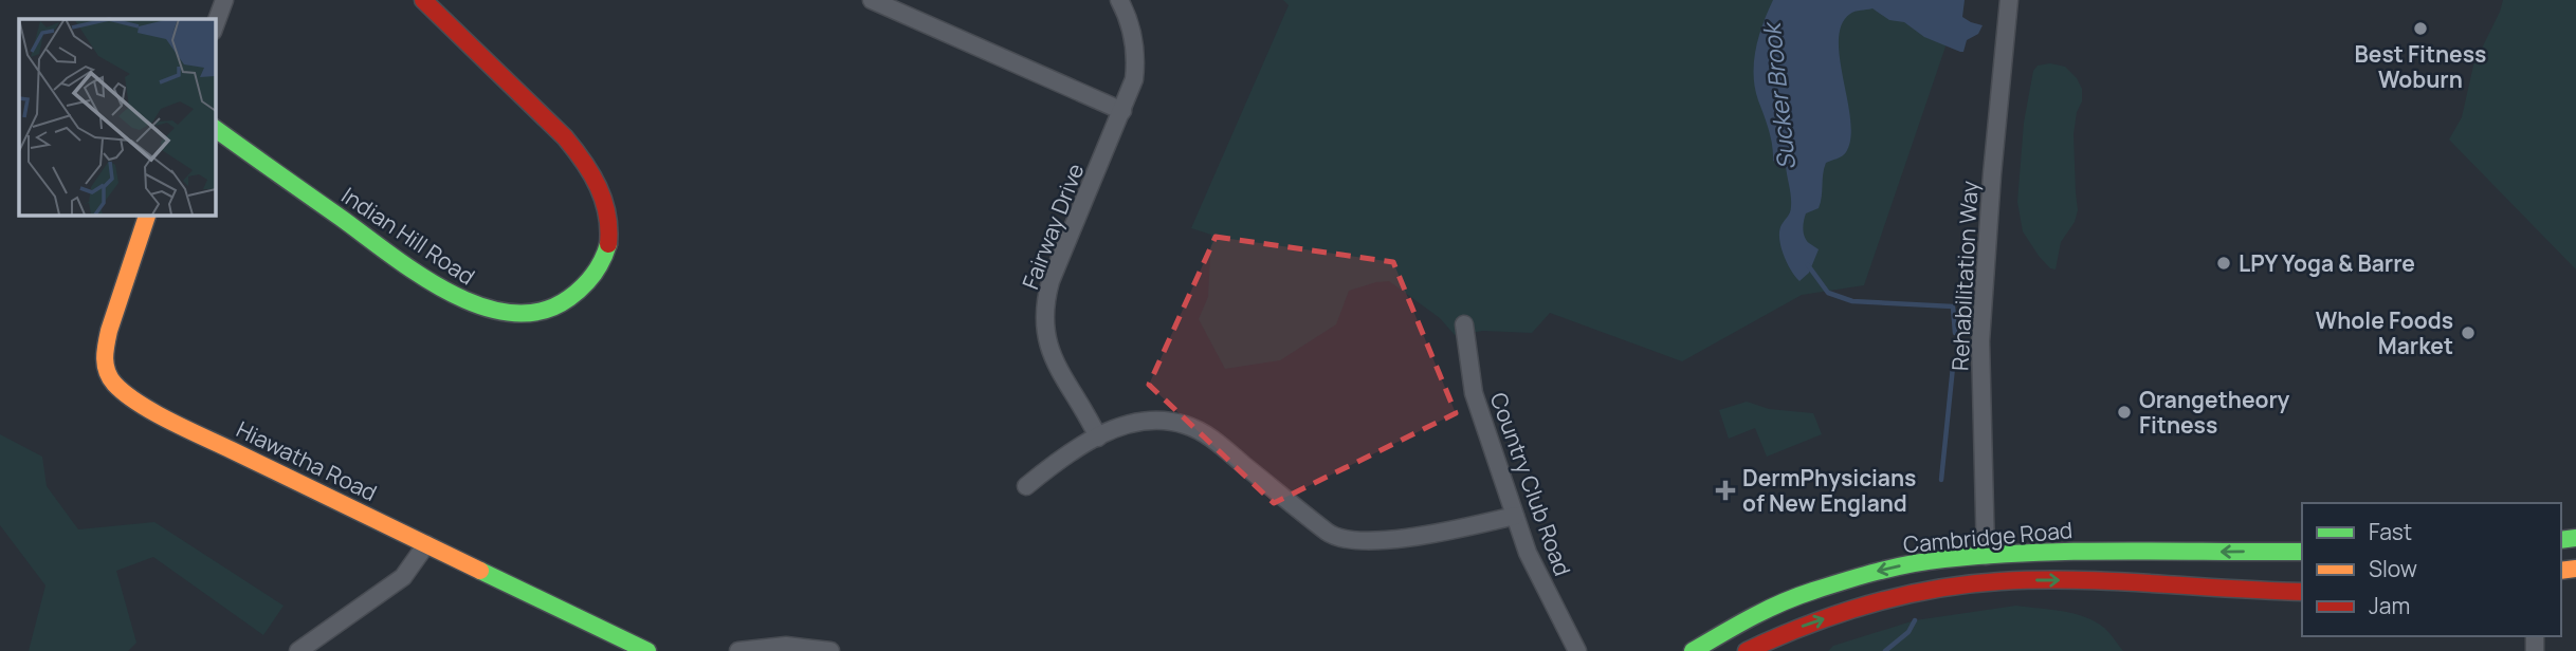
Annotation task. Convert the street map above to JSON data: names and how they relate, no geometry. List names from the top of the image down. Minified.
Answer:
{"streets":{"main road":["Indian Hill Road","Hiawatha Road","Cambridge Road"],"street":["Fairway Drive","Rehabilitation Way","Country Club Road"]},"crossings":[["Rehabilitation Way","Cambridge Road"]],"water":["Sucker Brook"],"places":{"other":["Best Fitness Woburn","LPY Yoga & Barre","Whole Foods Market","Orangetheory Fitness"],"health":["DermPhysicians of New England"]},"legend":["Fast","Slow","Jam"]}
